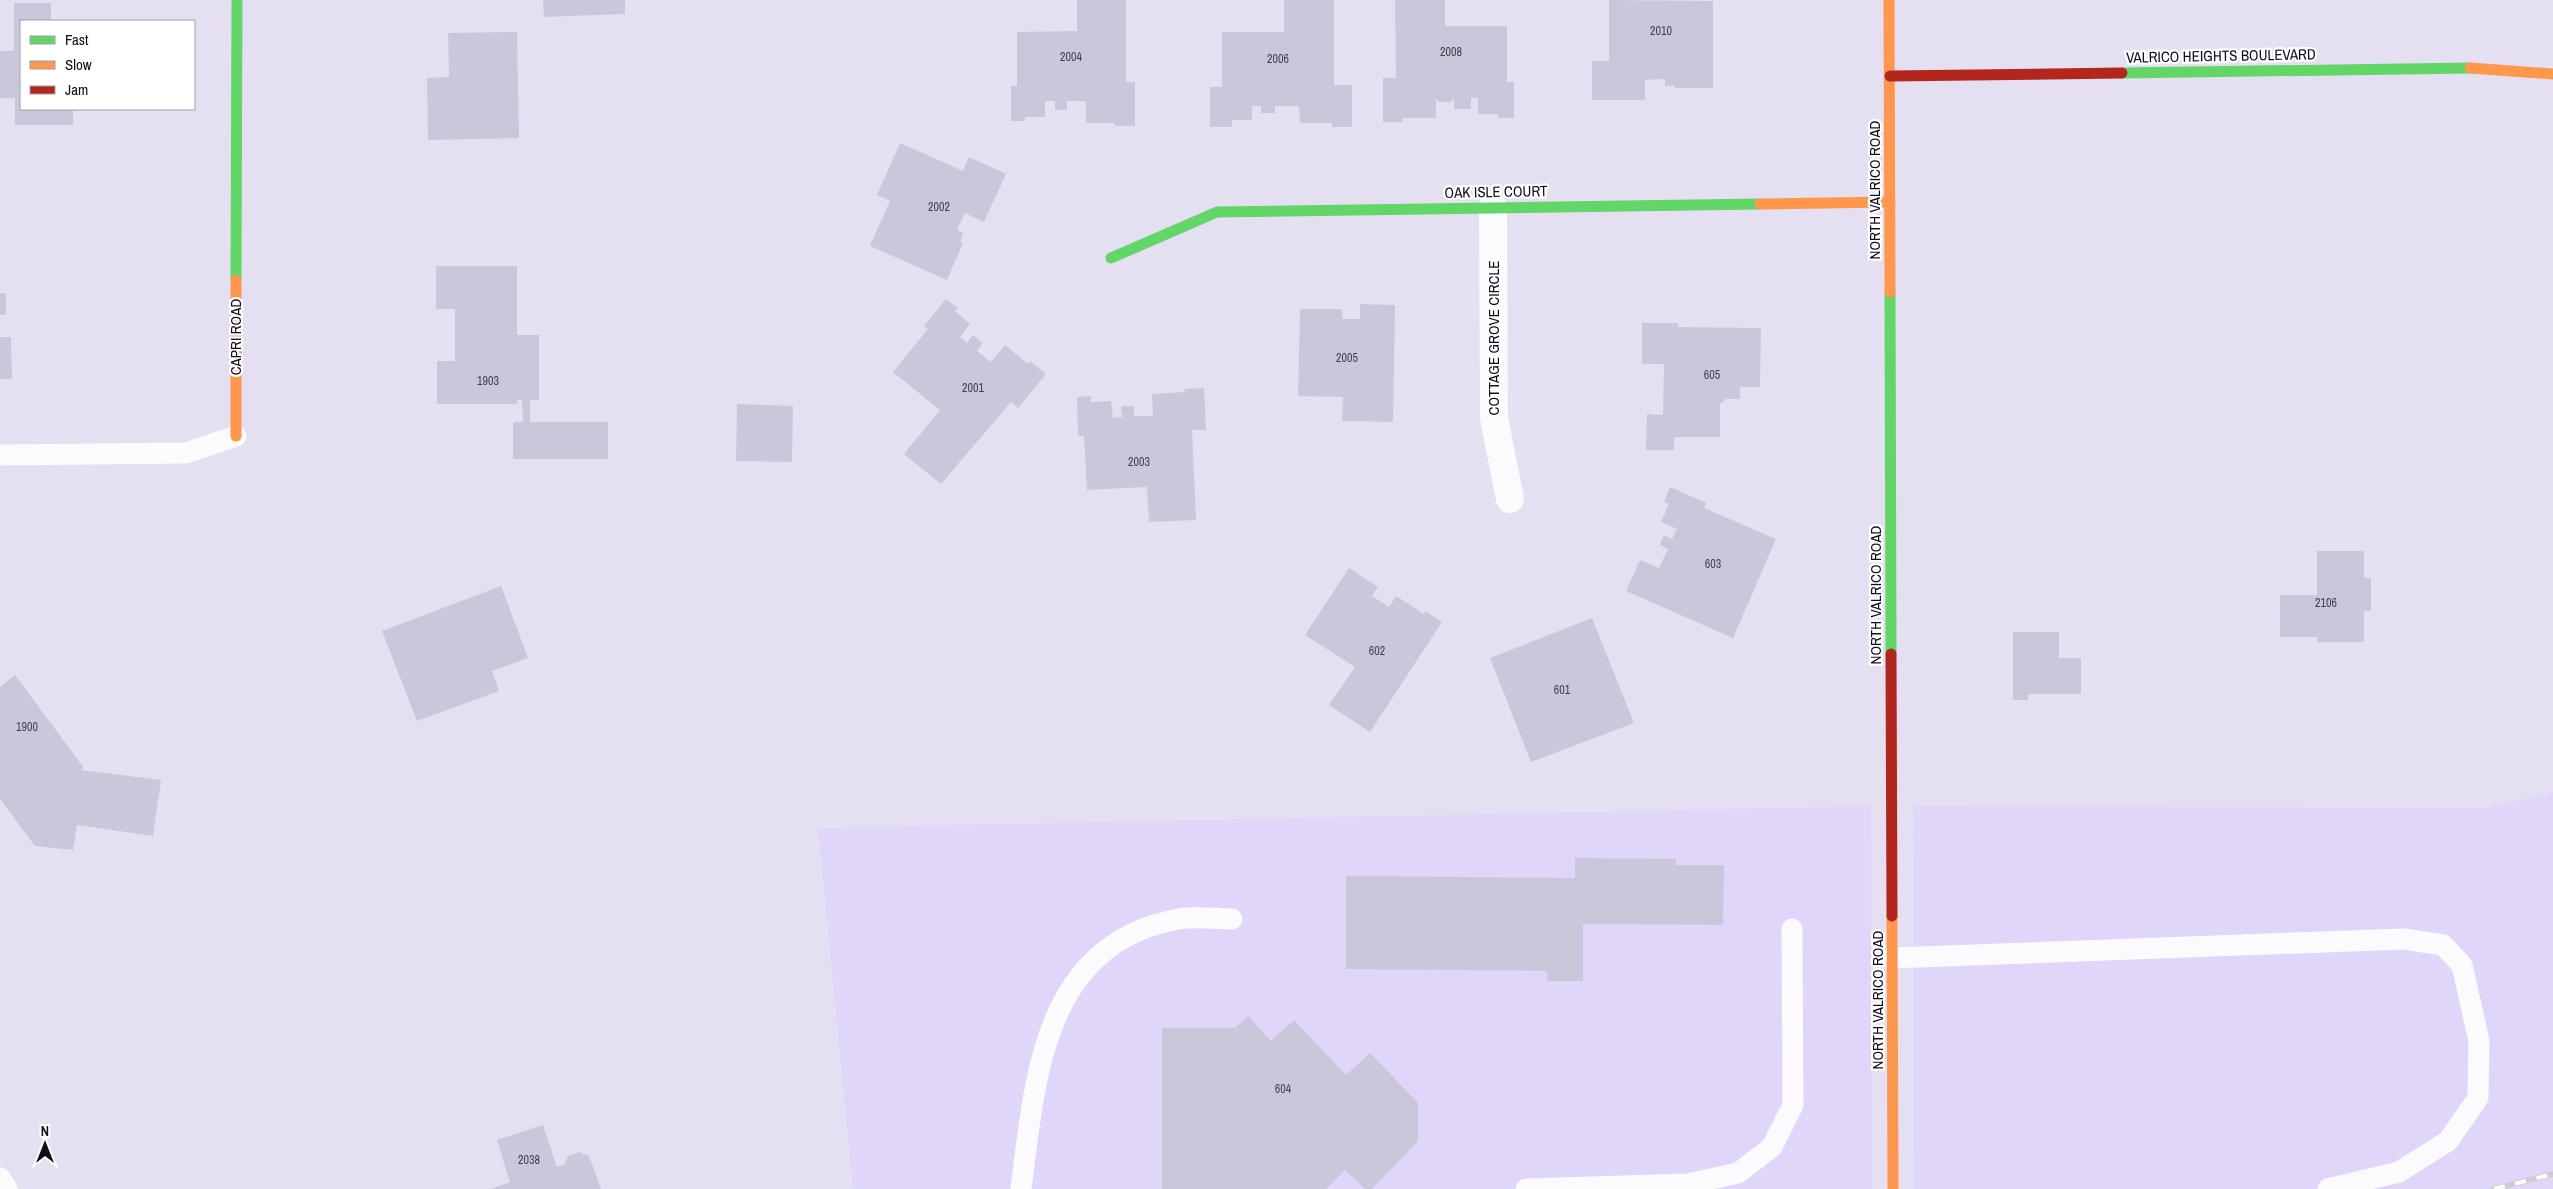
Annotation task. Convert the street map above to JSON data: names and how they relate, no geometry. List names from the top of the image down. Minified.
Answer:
{"streets":{"street":["VALRICO HEIGHTS BOULEVARD","NORTH VALRICO ROAD","OAK ISLE COURT","CAPRI ROAD","COTTAGE GROVE CIRCLE"]},"crossings":[["VALRICO HEIGHTS BOULEVARD","NORTH VALRICO ROAD"],["NORTH VALRICO ROAD","OAK ISLE COURT"],["OAK ISLE COURT","COTTAGE GROVE CIRCLE"]],"house_numbers":["2010","2008","2004","2006","2002","2005","605","1903","2001","2003","603","2106","602","601","1900","604","2038"],"legend":["Fast","Slow","Jam"],"north":"top"}
